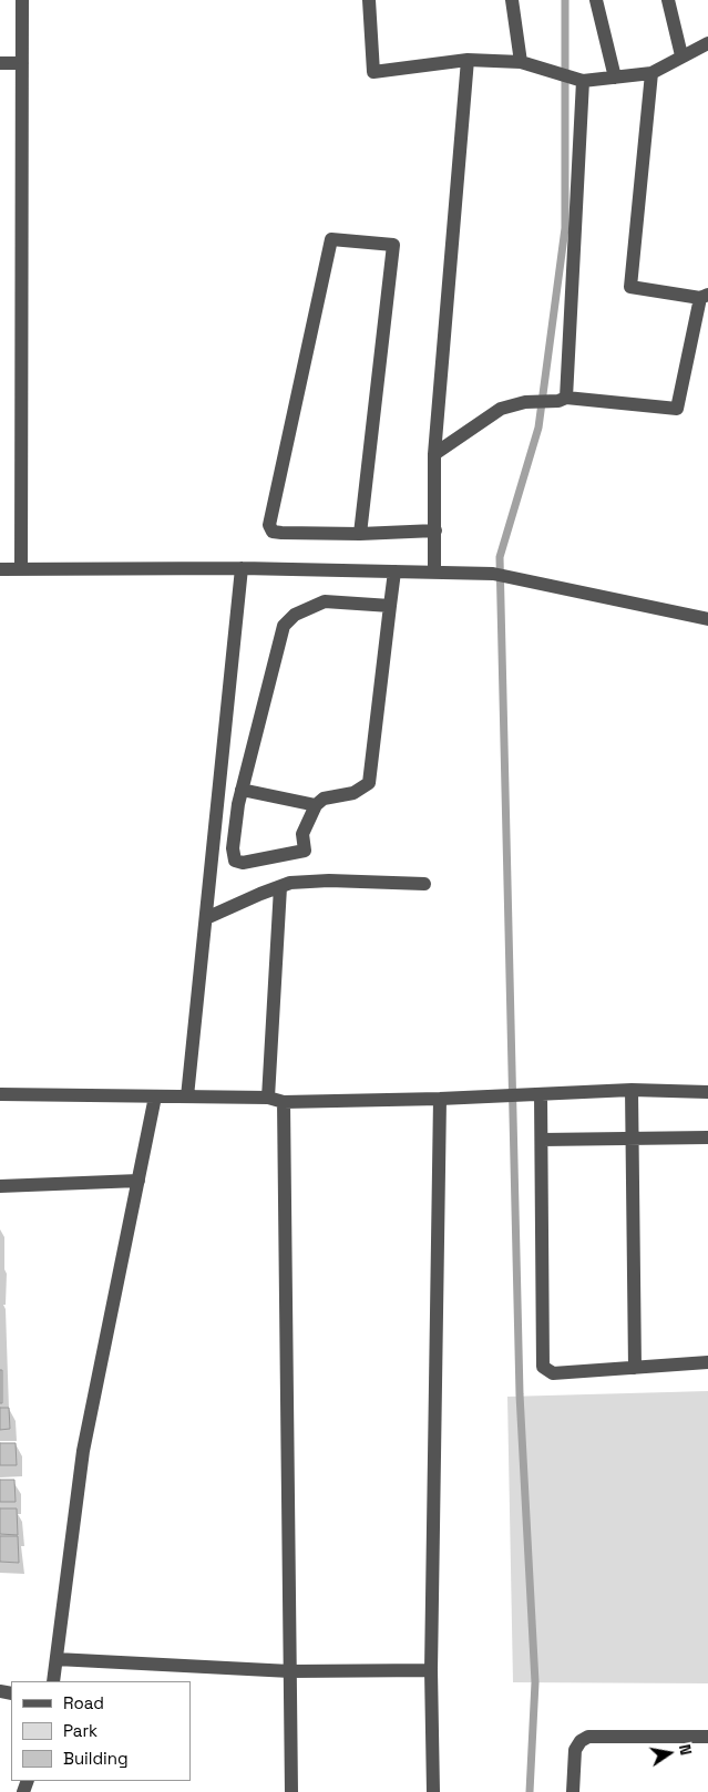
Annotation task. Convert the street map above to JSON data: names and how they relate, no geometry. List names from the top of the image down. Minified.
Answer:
{"legend":["Road","Park","Building"],"north":"right"}
